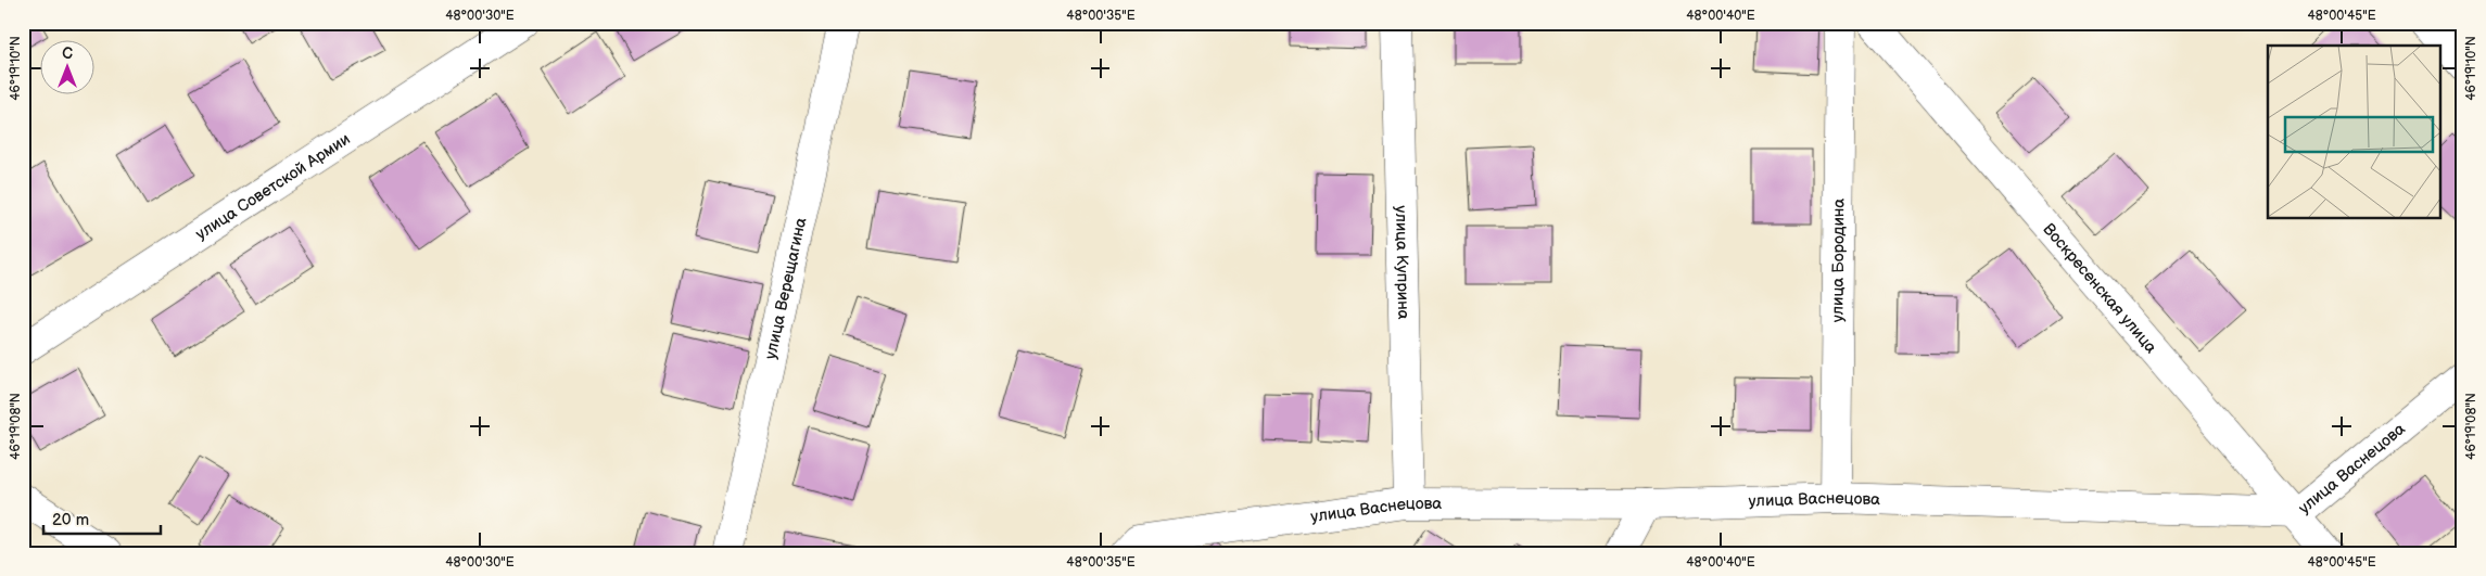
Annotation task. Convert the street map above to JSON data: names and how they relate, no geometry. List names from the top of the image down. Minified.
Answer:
{"streets":{"street":["улица Советской Армии","улица Бородина","улица Куприна","Воскресенская улица","улица Верещагина","улица Васнецова"]},"crossings":[["улица Бородина","улица Васнецова"],["улица Куприна","улица Васнецова"],["Воскресенская улица","улица Васнецова"]],"scale_bar":"20 m","north":"top","coordinates":["48°00'30\"E","48°00'35\"E","48°00'40\"E","48°00'45\"E","46°19'10\"N","46°19'08\"N"]}
